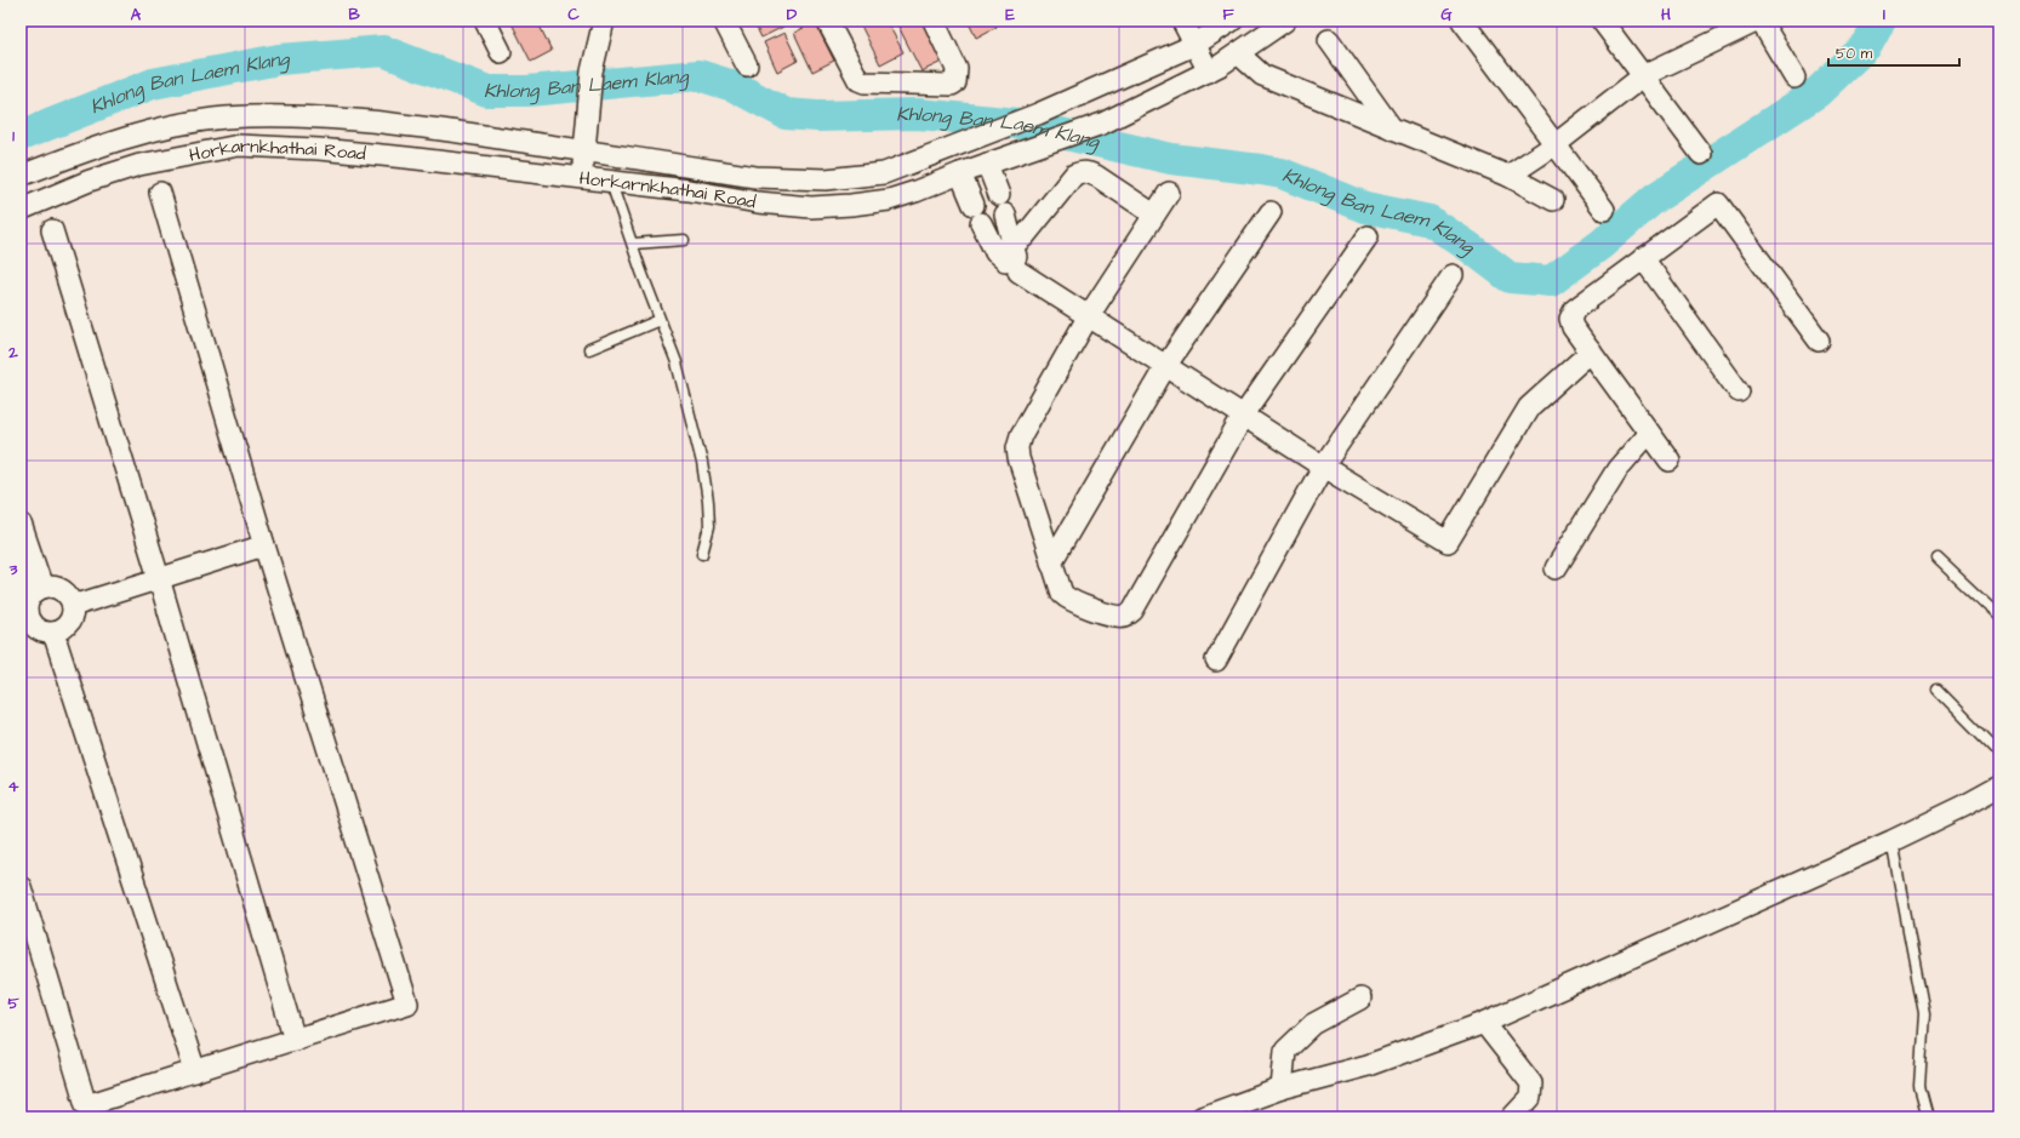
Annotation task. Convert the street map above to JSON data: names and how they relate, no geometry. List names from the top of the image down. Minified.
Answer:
{"streets":{"street":["Horkarnkhathai Road"]},"water":["Khlong Ban Laem Klang"],"scale_bar":"50 m","grid":{"columns":["A","B","C","D","E","F","G","H","I"],"rows":["1","2","3","4","5"]}}
